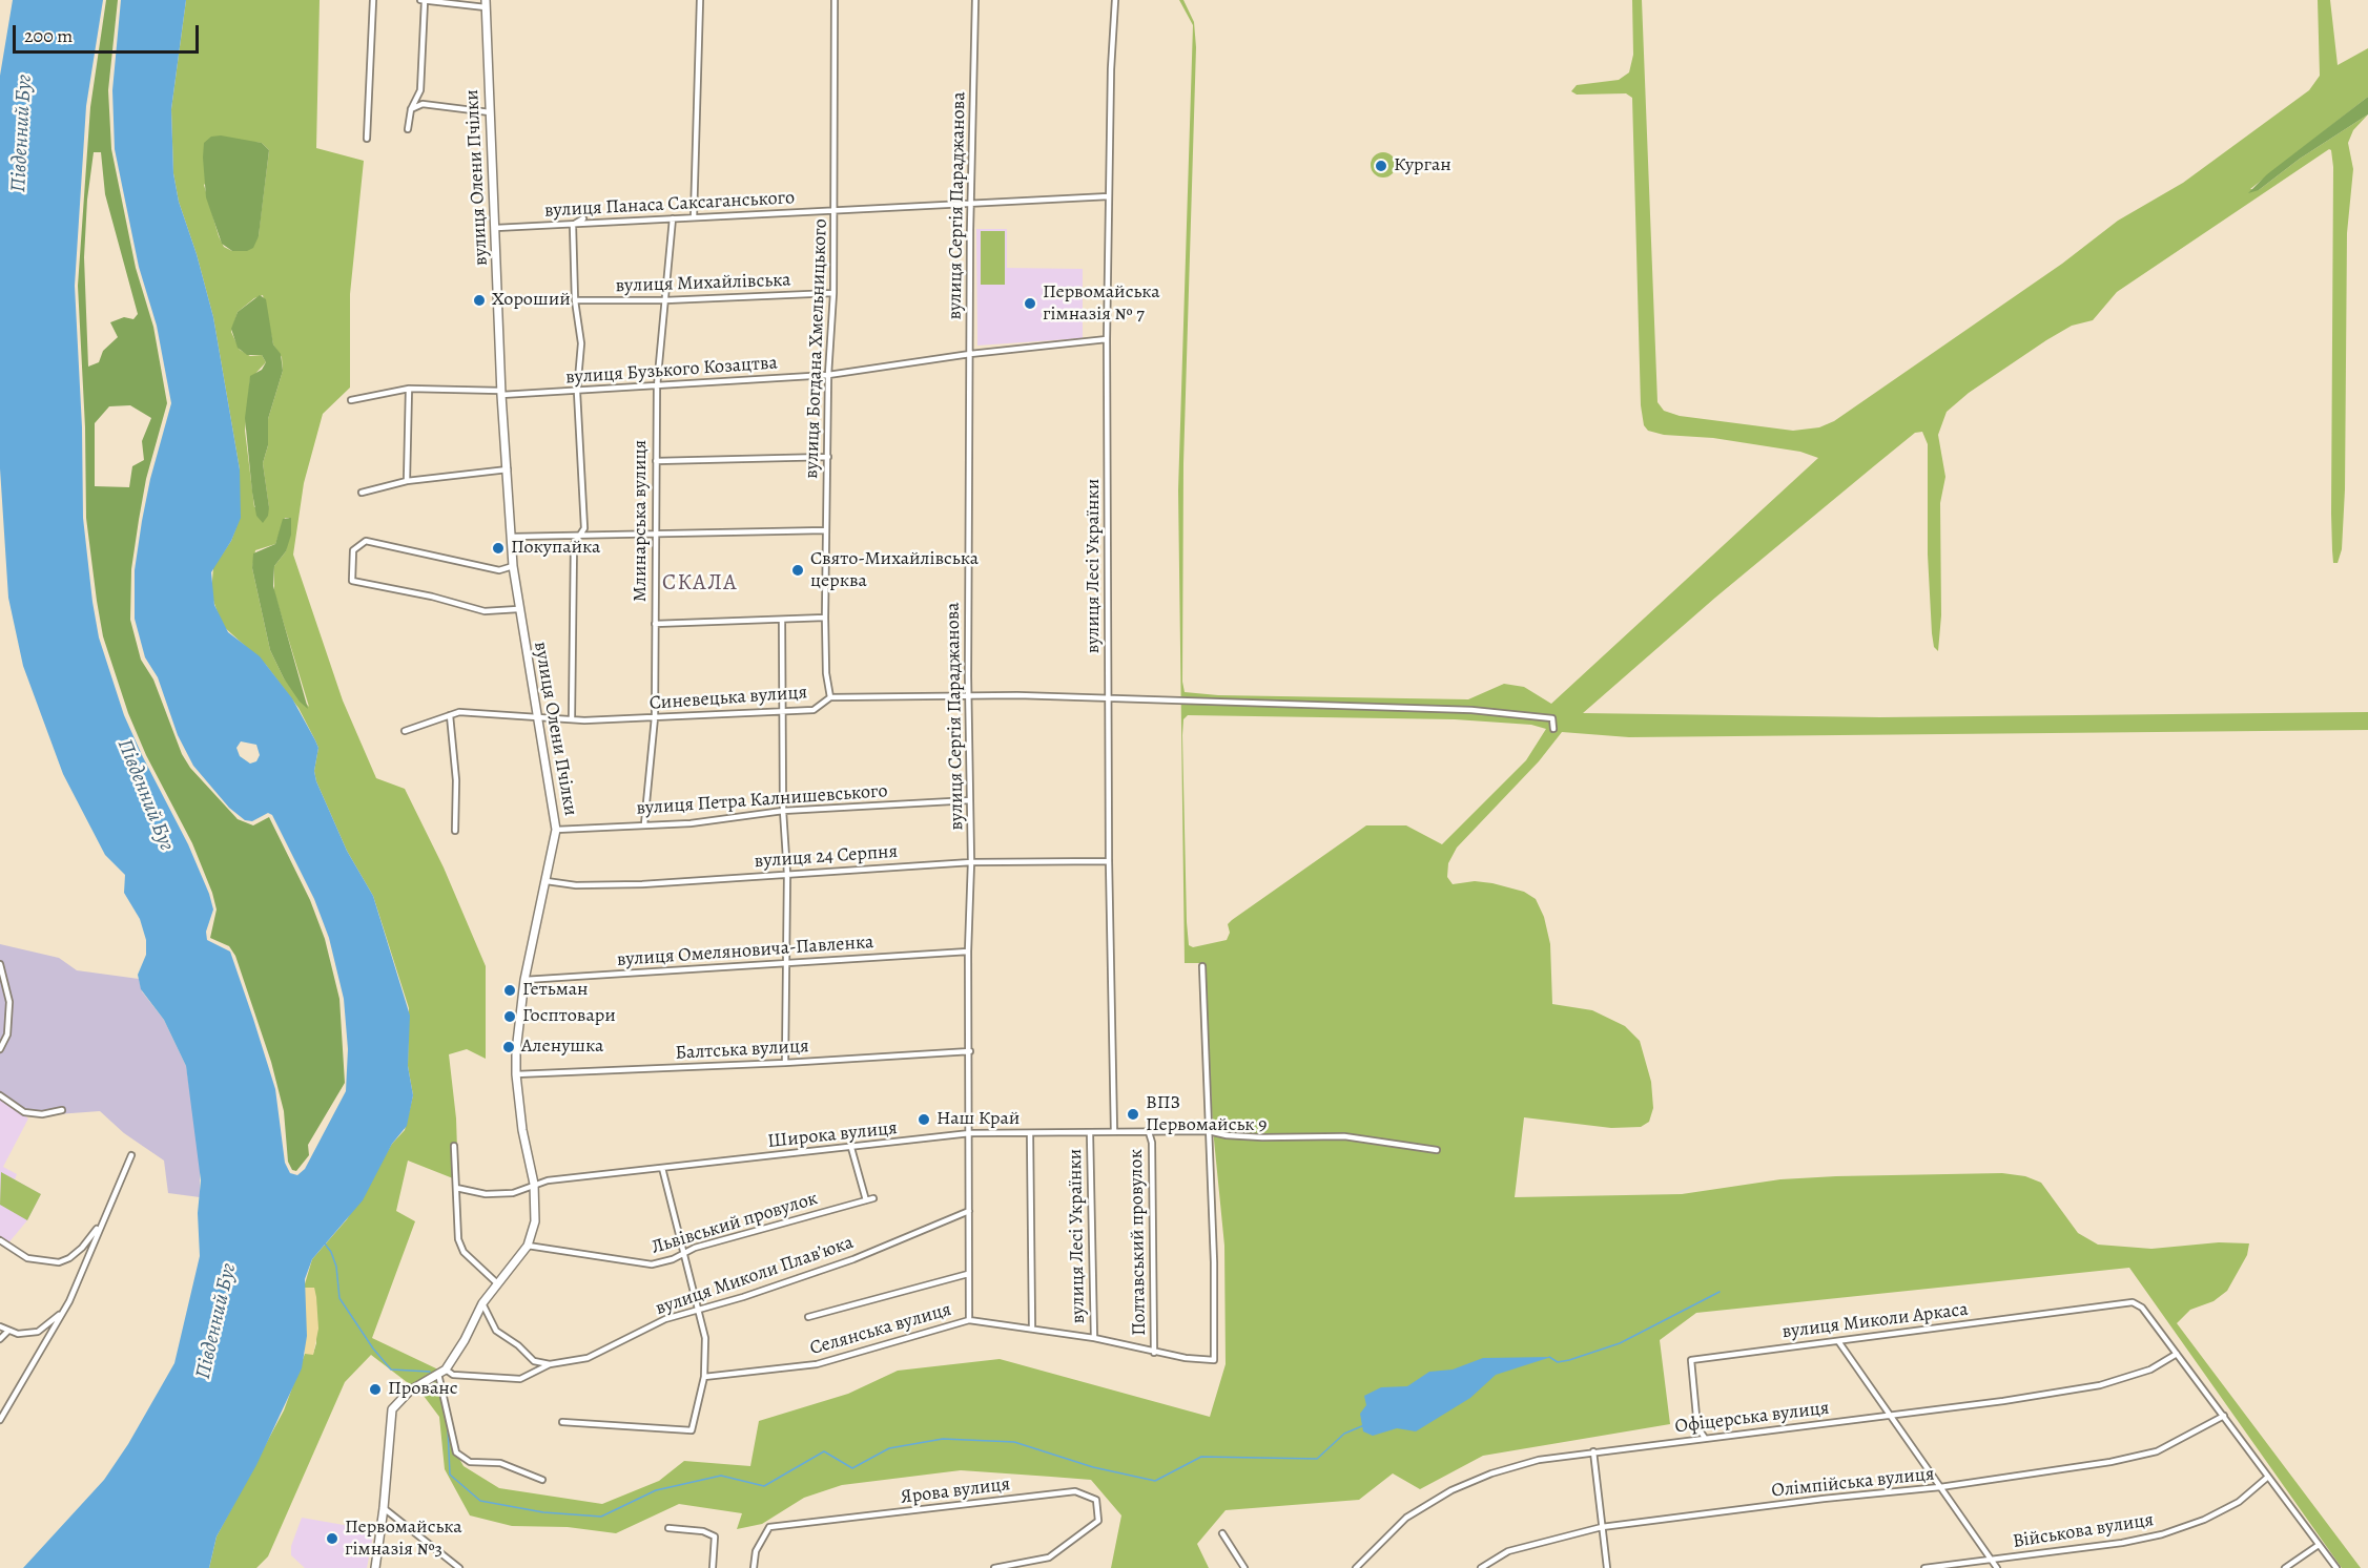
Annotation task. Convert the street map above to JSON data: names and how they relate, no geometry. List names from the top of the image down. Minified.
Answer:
{"streets":{"street":["вулиця Олени Пчілки","вулиця Панаса Саксаганського","вулиця Сергія Параджанова","вулиця Михайлівська","вулиця Богдана Хмельницького","вулиця Бузького Козацтва","Млинарська вулиця","вулиця Лесі Українки","Синевецька вулиця","вулиця Петра Калнишевського","вулиця 24 Серпня","вулиця Омеляновича-Павленка","Балтська вулиця","Широка вулиця","Львівський провулок","Полтавський провулок","вулиця Миколи Плавʼюка","вулиця Миколи Аркаса","Селянська вулиця","Офіцерська вулиця","Олімпійська вулиця","Ярова вулиця","Військова вулиця"]},"crossings":[["вулиця Олени Пчілки","вулиця Панаса Саксаганського"],["вулиця Олени Пчілки","вулиця Бузького Козацтва"],["вулиця Олени Пчілки","Синевецька вулиця"],["вулиця Олени Пчілки","вулиця Петра Калнишевського"],["вулиця Олени Пчілки","вулиця 24 Серпня"],["вулиця Олени Пчілки","вулиця Омеляновича-Павленка"],["вулиця Олени Пчілки","Балтська вулиця"],["вулиця Олени Пчілки","Широка вулиця"],["вулиця Олени Пчілки","Львівський провулок"],["вулиця Олени Пчілки","вулиця Миколи Плавʼюка"],["вулиця Панаса Саксаганського","вулиця Сергія Параджанова"],["вулиця Панаса Саксаганського","вулиця Богдана Хмельницького"],["вулиця Панаса Саксаганського","Млинарська вулиця"],["вулиця Панаса Саксаганського","вулиця Лесі Українки"],["вулиця Сергія Параджанова","вулиця Бузького Козацтва"],["вулиця Сергія Параджанова","Синевецька вулиця"],["вулиця Сергія Параджанова","вулиця Петра Калнишевського"],["вулиця Сергія Параджанова","вулиця 24 Серпня"],["вулиця Сергія Параджанова","вулиця Омеляновича-Павленка"],["вулиця Сергія Параджанова","Балтська вулиця"],["вулиця Сергія Параджанова","Широка вулиця"],["вулиця Сергія Параджанова","вулиця Миколи Плавʼюка"],["вулиця Сергія Параджанова","Селянська вулиця"],["вулиця Михайлівська","вулиця Богдана Хмельницького"],["вулиця Михайлівська","Млинарська вулиця"],["вулиця Богдана Хмельницького","вулиця Бузького Козацтва"],["вулиця Богдана Хмельницького","Синевецька вулиця"],["вулиця Бузького Козацтва","Млинарська вулиця"],["вулиця Бузького Козацтва","вулиця Лесі Українки"],["Млинарська вулиця","Синевецька вулиця"],["Млинарська вулиця","вулиця Петра Калнишевського"],["вулиця Лесі Українки","Синевецька вулиця"],["вулиця Лесі Українки","вулиця 24 Серпня"],["вулиця Лесі Українки","Широка вулиця"],["вулиця Лесі Українки","Селянська вулиця"],["Широка вулиця","Полтавський провулок"],["Широка вулиця","Селянська вулиця"],["Полтавський провулок","Селянська вулиця"],["вулиця Миколи Аркаса","Офіцерська вулиця"]],"districts":["СКАЛА"],"water":["Південний Буг"],"places":["Курган","Хороший","Первомайська гімназія № 7","Покупайка","Свято-Михайлівська церква","Гетьман","Госптовари","Аленушка","ВПЗ Первомайськ 9","Наш Край","Прованс","Первомайська гімназія №3"],"scale_bar":"200 m"}
